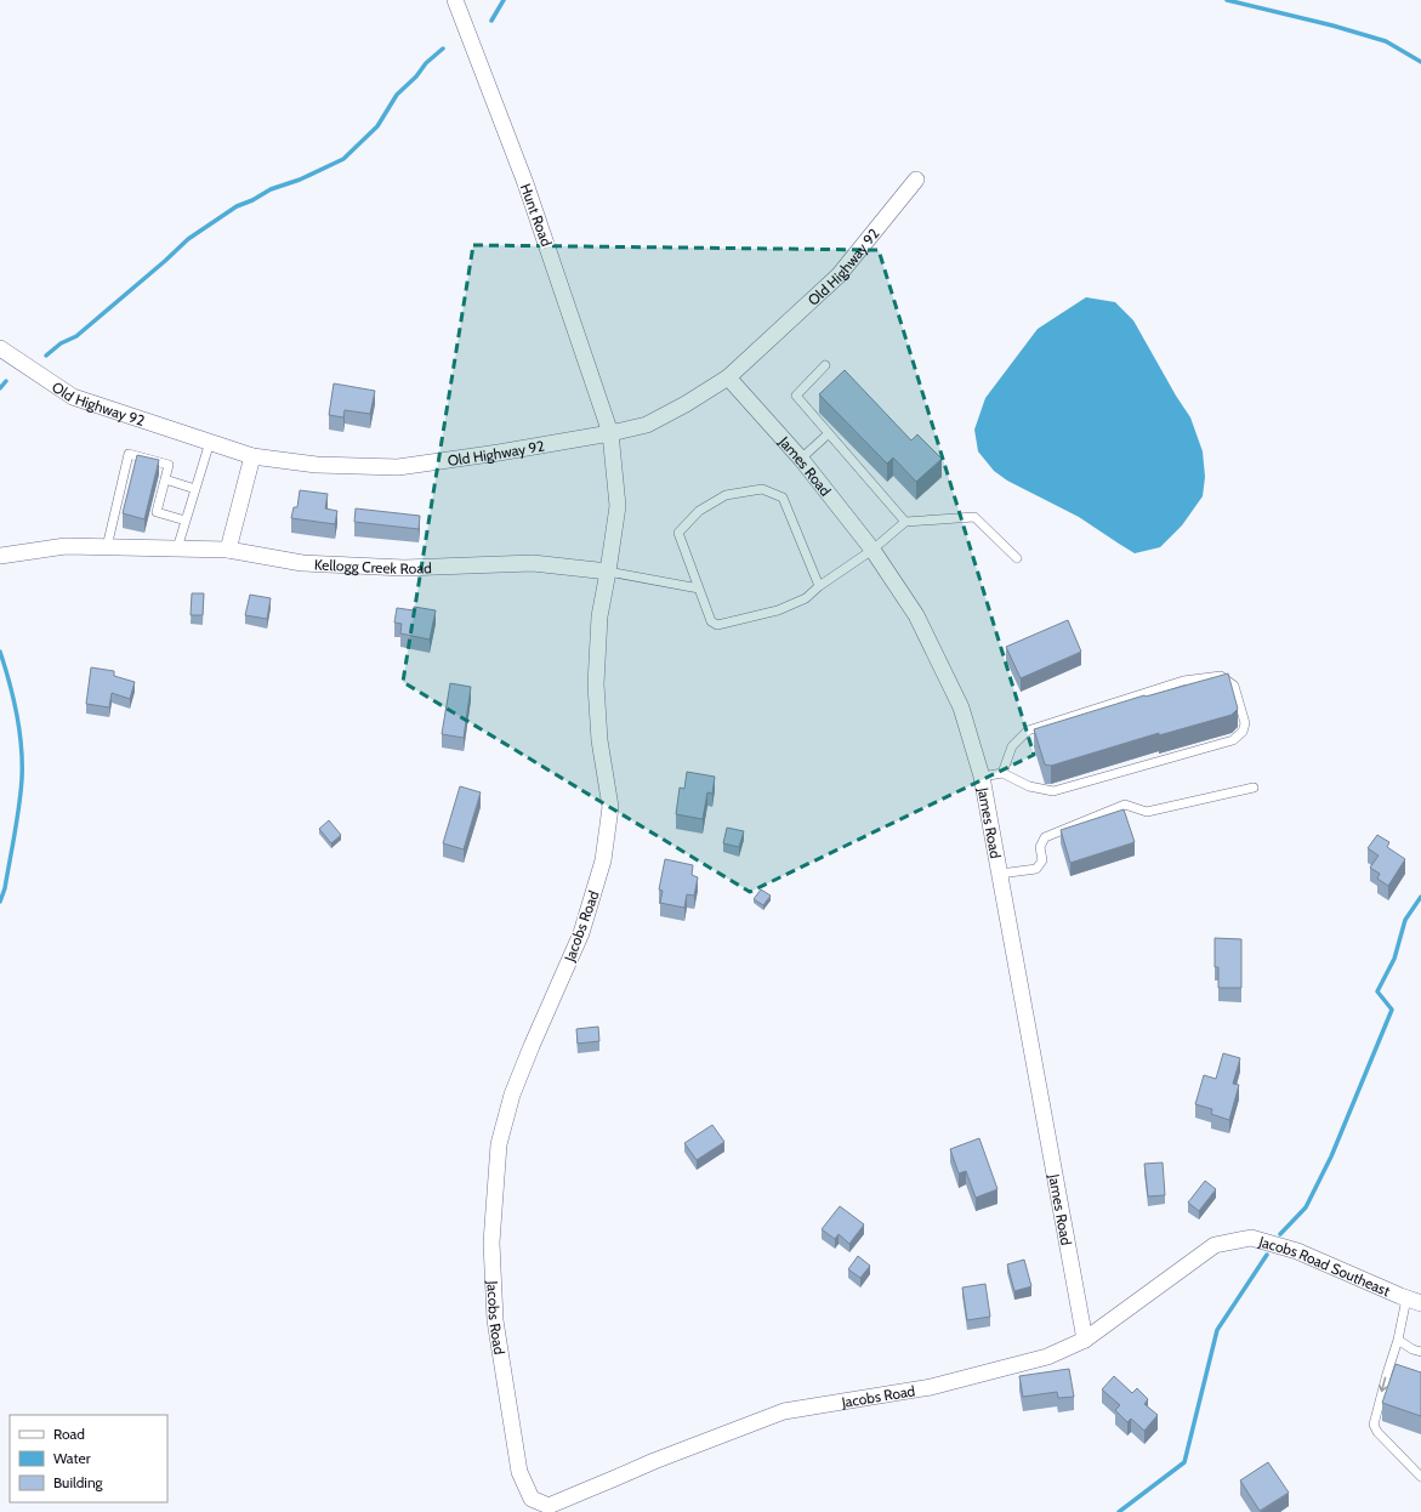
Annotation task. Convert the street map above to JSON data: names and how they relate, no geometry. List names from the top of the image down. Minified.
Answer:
{"streets":{"street":["Hunt Road","Old Highway 92","James Road","Kellogg Creek Road","Jacobs Road","Jacobs Road Southeast"]},"crossings":[["Hunt Road","Old Highway 92"],["Old Highway 92","James Road"],["James Road","Jacobs Road"],["James Road","Jacobs Road Southeast"],["Kellogg Creek Road","Jacobs Road"],["Jacobs Road","Jacobs Road Southeast"]],"legend":["Road","Water","Building"]}
